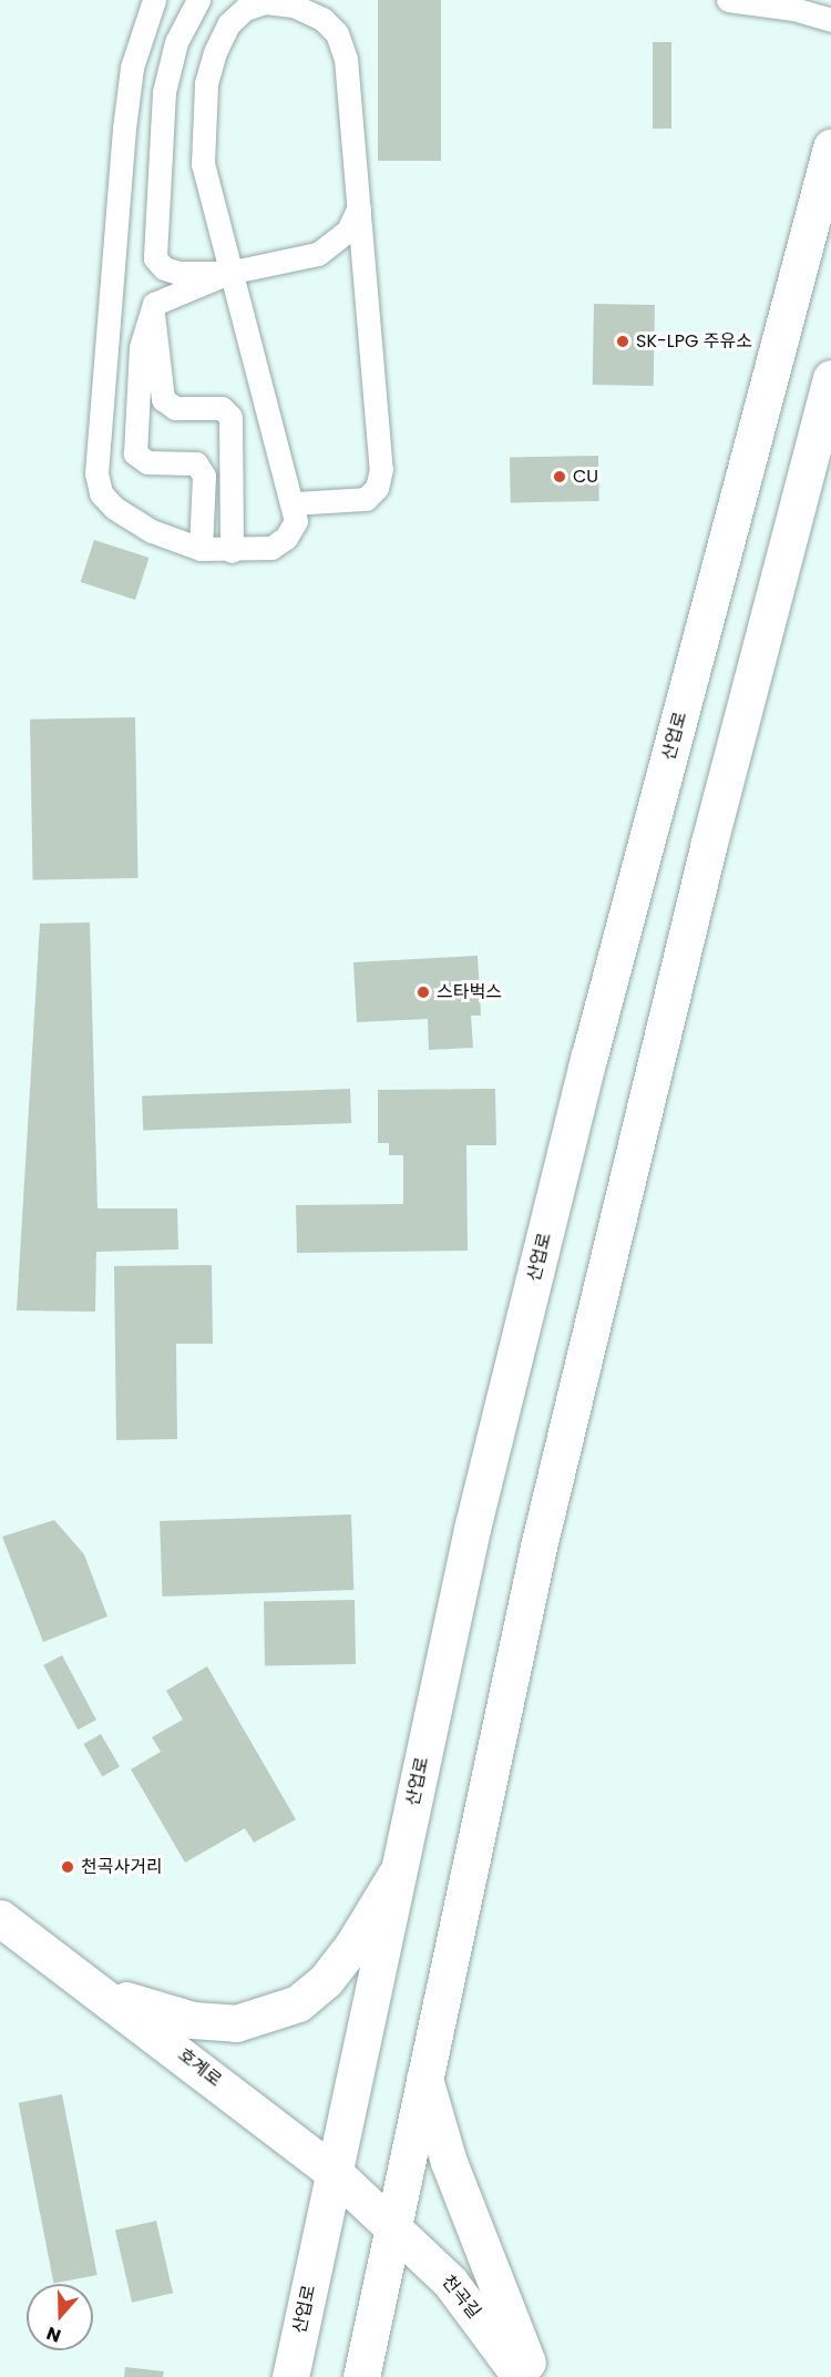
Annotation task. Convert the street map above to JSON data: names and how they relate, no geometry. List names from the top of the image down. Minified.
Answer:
{"streets":{"main road":["산업로","호계로","천곡길"]},"crossings":[["산업로","호계로"],["호계로","천곡길"]],"places":["SK-LPG 주유소","CU","스타벅스","천곡사거리"],"north":"bottom"}
